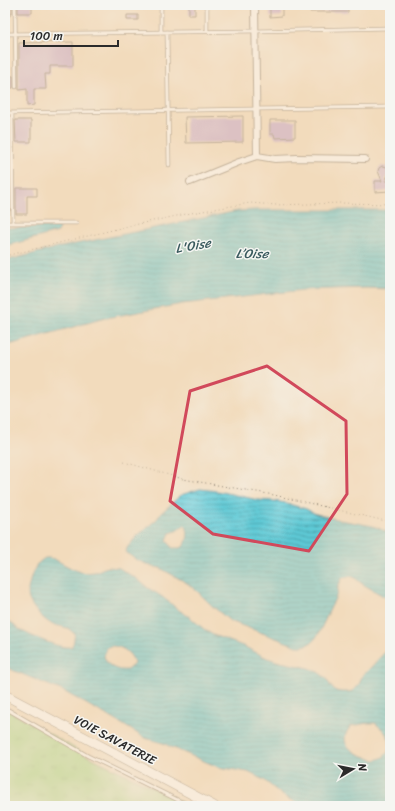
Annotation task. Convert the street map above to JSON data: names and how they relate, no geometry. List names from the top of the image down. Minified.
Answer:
{"streets":{"main road":["VOIE SAVATERIE"]},"water":["L'Oise","L’Oise"],"scale_bar":"100 m","north":"right"}
